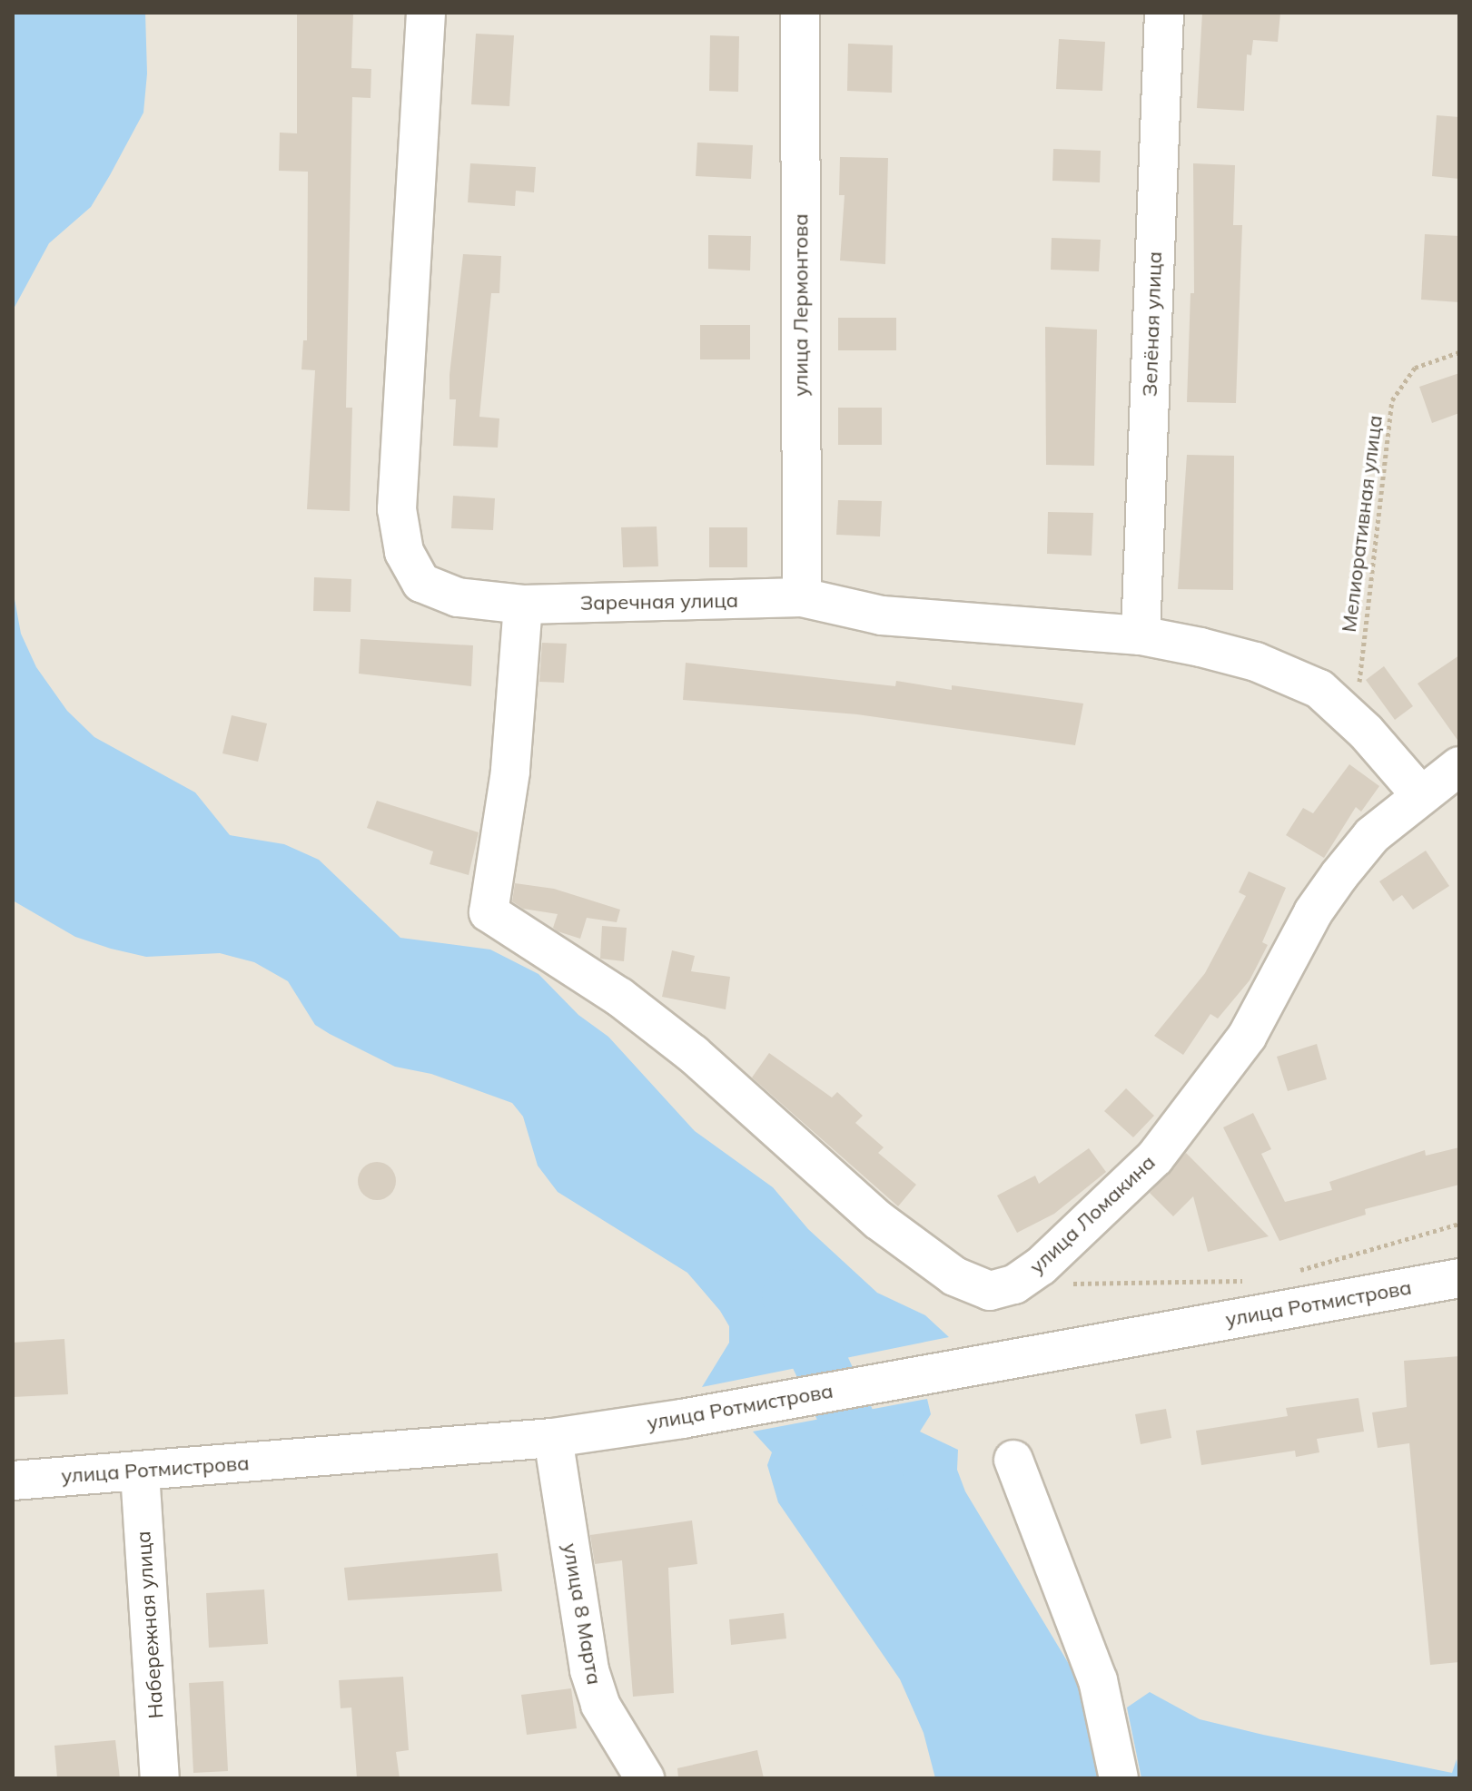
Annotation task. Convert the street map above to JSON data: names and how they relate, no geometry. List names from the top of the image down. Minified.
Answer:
{"streets":{"street":["улица Лермонтова","Зелёная улица","Заречная улица","улица Ломакина","улица Ротмистрова","улица 8 Марта","Набережная улица"],"path":["Мелиоративная улица"]},"crossings":[["улица Лермонтова","Заречная улица"],["Зелёная улица","Заречная улица"],["Заречная улица","улица Ломакина"],["улица Ротмистрова","улица 8 Марта"],["улица Ротмистрова","Набережная улица"]]}
